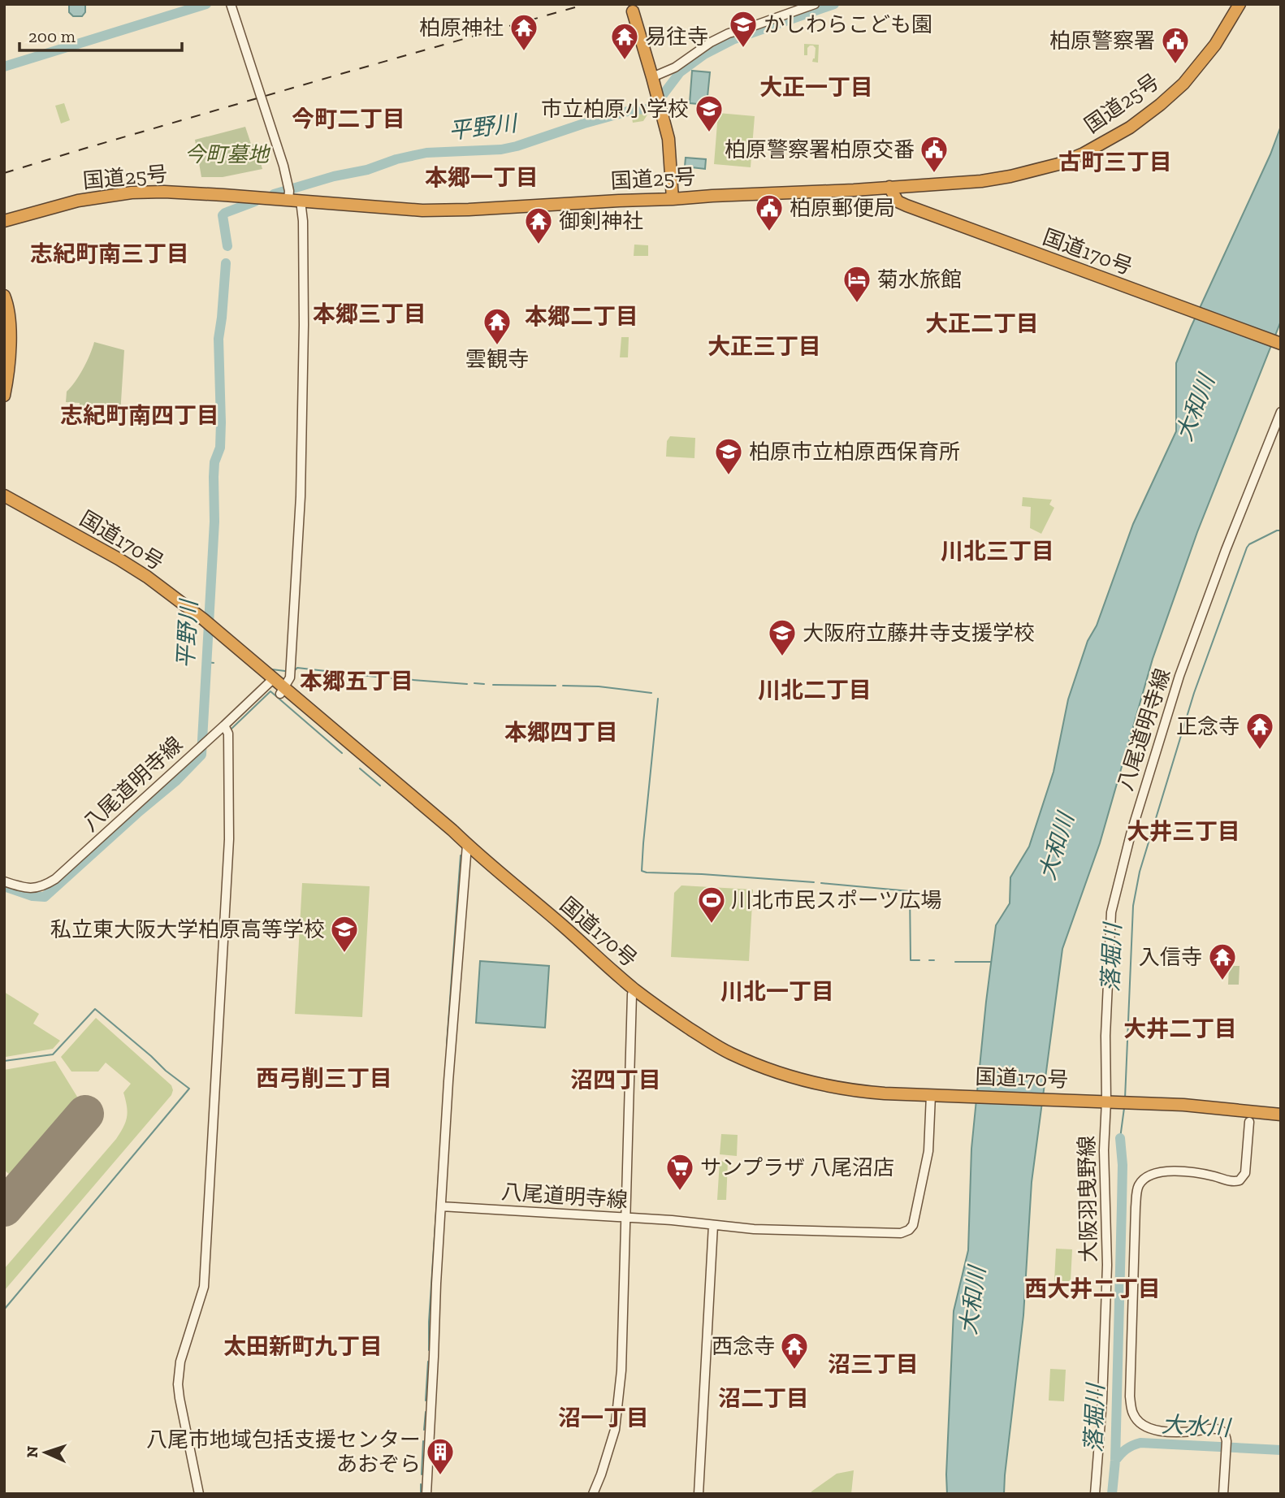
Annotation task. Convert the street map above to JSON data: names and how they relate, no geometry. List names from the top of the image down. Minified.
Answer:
{"streets":{"highway":["国道25号","国道170号"],"street":["八尾道明寺線","大阪羽曳野線"]},"crossings":[["国道25号","国道170号"],["国道170号","八尾道明寺線"],["国道170号","大阪羽曳野線"],["八尾道明寺線","大阪羽曳野線"]],"districts":["大正一丁目","今町二丁目","古町三丁目","本郷一丁目","志紀町南三丁目","本郷三丁目","本郷二丁目","大正二丁目","大正三丁目","志紀町南四丁目","川北三丁目","本郷五丁目","川北二丁目","本郷四丁目","大井三丁目","川北一丁目","大井二丁目","西弓削三丁目","沼四丁目","西大井二丁目","太田新町九丁目","沼三丁目","沼二丁目","沼一丁目"],"water":["平野川","大和川","落堀川","大水川"],"parks":["今町墓地"],"places":{"school or university":["かしわらこども園","市立柏原小学校","柏原市立柏原西保育所","大阪府立藤井寺支援学校","私立東大阪大学柏原高等学校"],"temple":["柏原神社","易往寺","御剣神社","雲観寺","正念寺","入信寺","西念寺"],"public building":["柏原警察署","柏原警察署柏原交番","柏原郵便局"],"hotel":["菊水旅館"],"sports":["川北市民スポーツ広場"],"supermarket":["サンプラザ 八尾沼店"],"building":["八尾市地域包括支援センター あおぞら"]},"scale_bar":"200 m","north":"left"}
